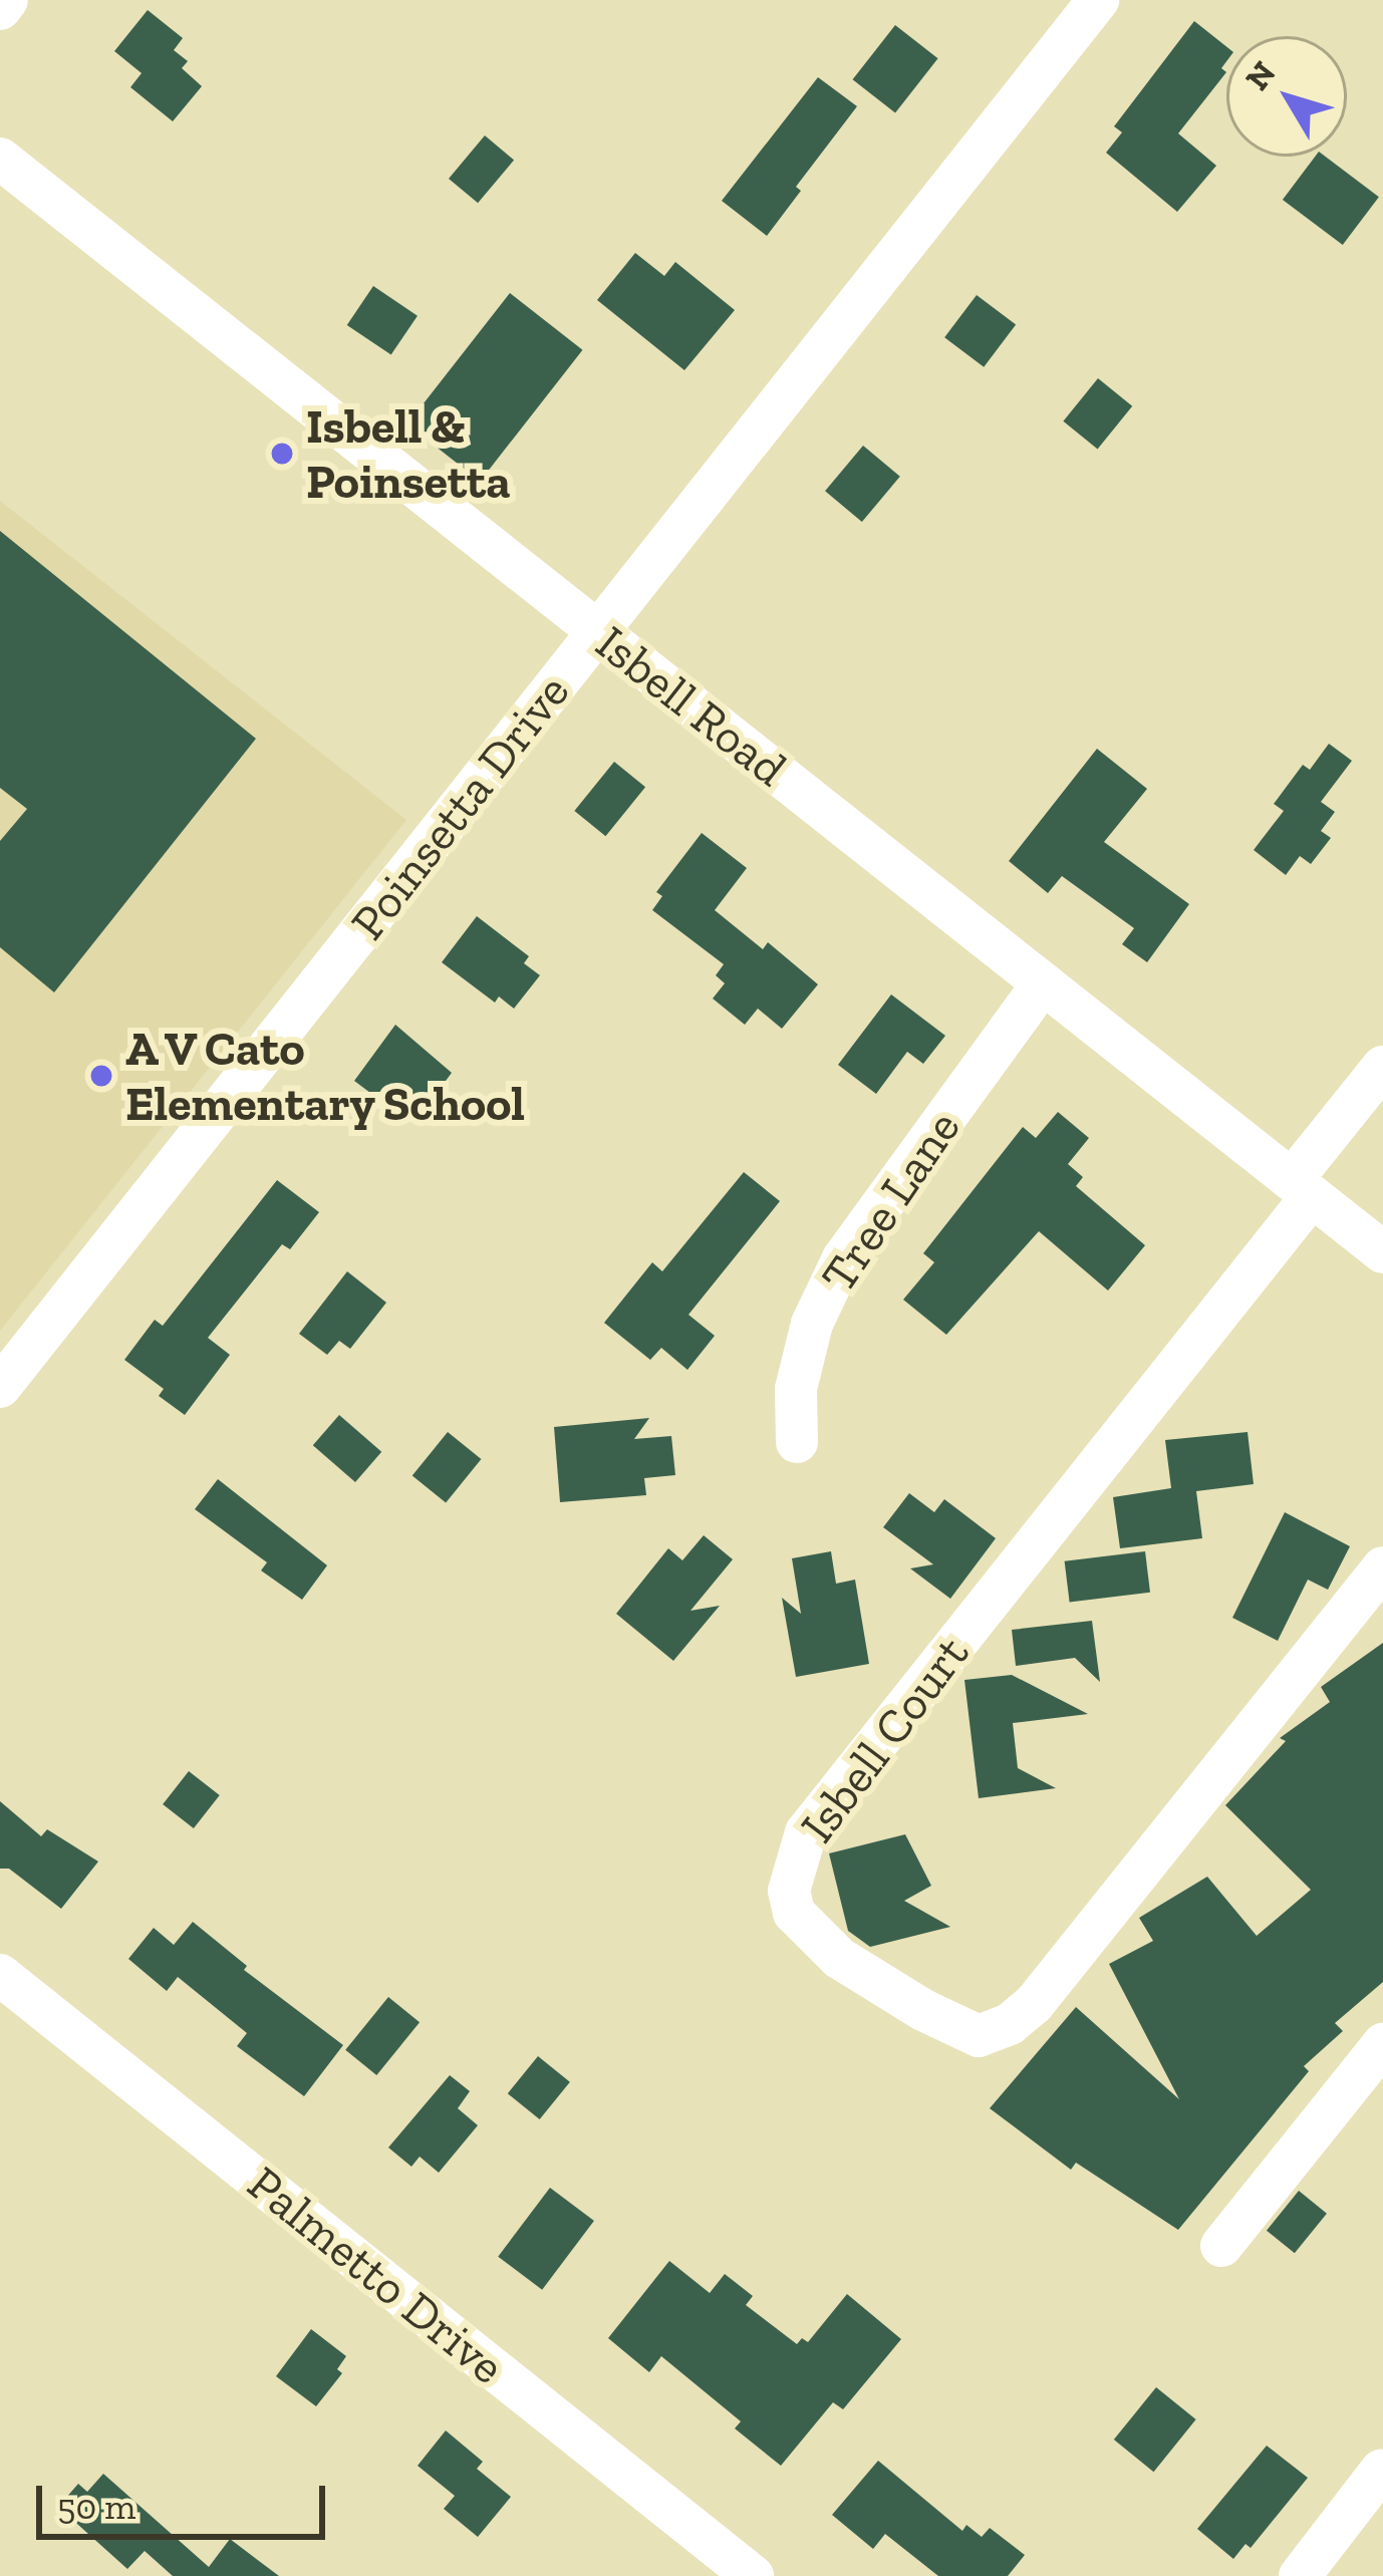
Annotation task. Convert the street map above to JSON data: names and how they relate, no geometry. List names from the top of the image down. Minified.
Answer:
{"streets":{"street":["Isbell Road","Poinsetta Drive","Tree Lane","Isbell Court","Palmetto Drive"]},"crossings":[["Isbell Road","Poinsetta Drive"],["Isbell Road","Tree Lane"],["Isbell Road","Isbell Court"]],"places":["Isbell & Poinsetta","A V Cato Elementary School"],"scale_bar":"50 m","north":"top left"}
